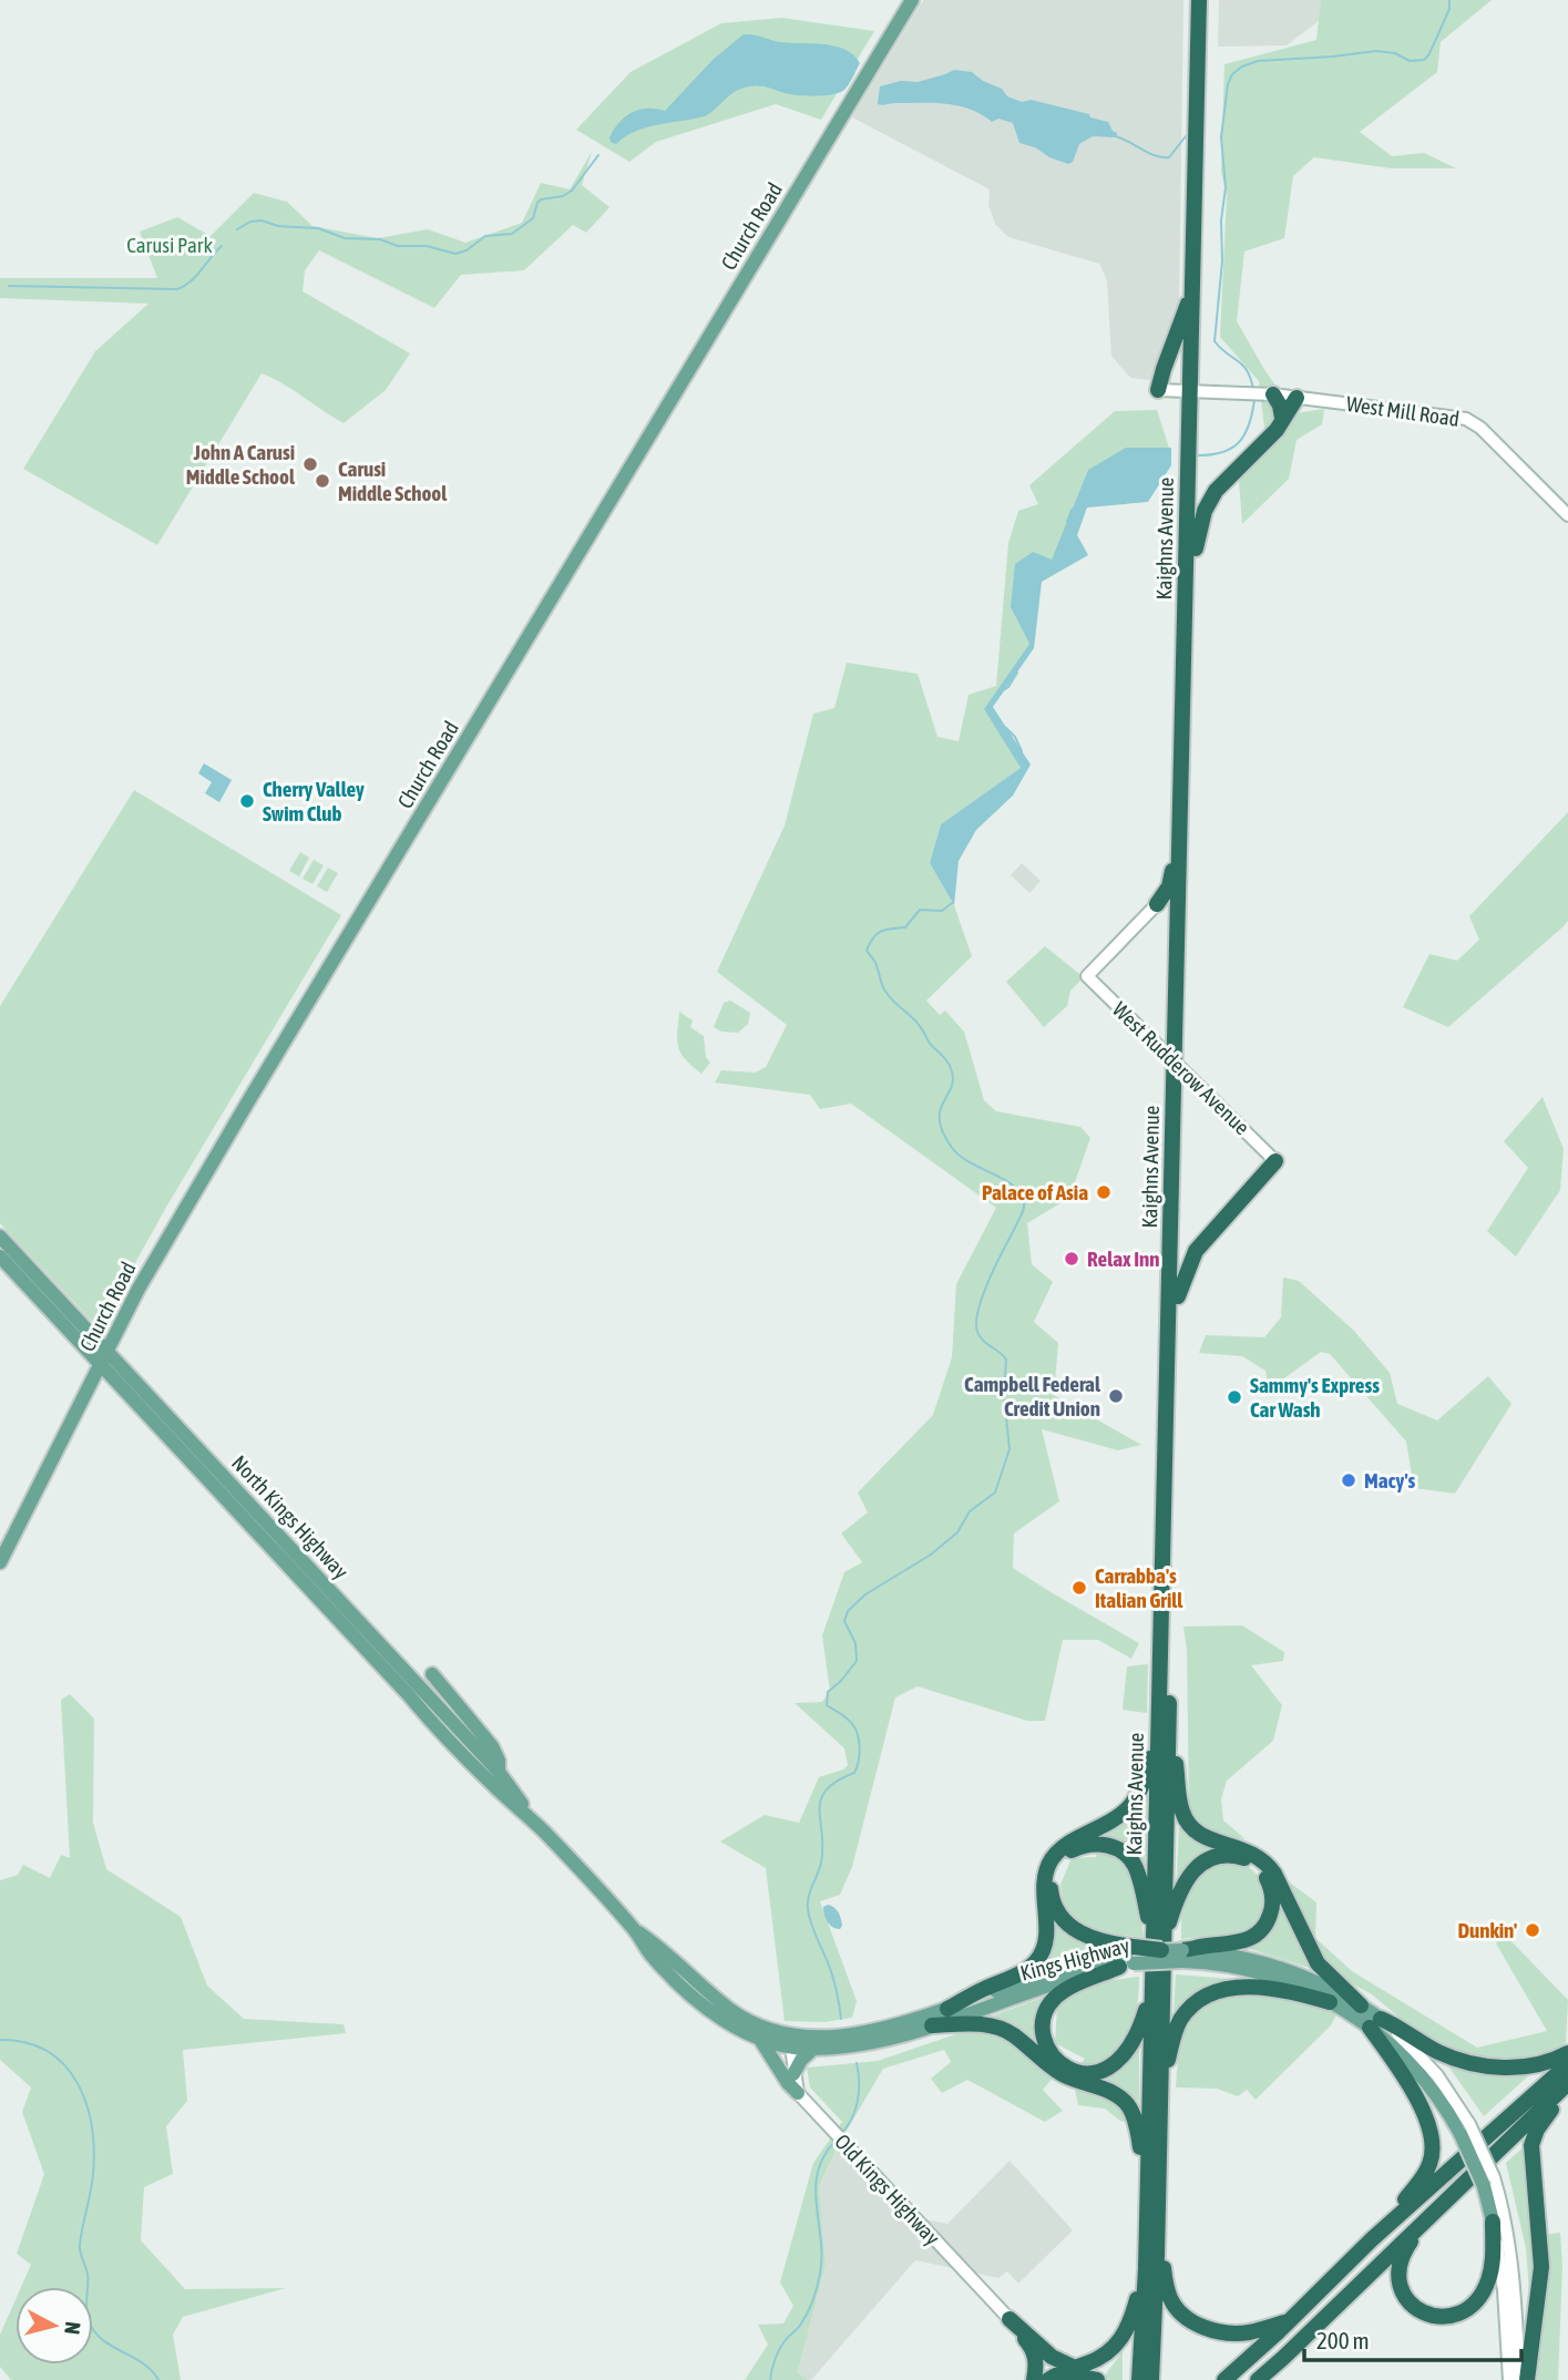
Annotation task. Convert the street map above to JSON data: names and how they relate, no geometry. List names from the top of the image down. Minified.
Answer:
{"streets":{"highway":["Kaighns Avenue"],"main road":["Church Road","North Kings Highway","Kings Highway"],"street":["West Mill Road","West Rudderow Avenue","Old Kings Highway"]},"crossings":[["Church Road","North Kings Highway"],["West Mill Road","Kaighns Avenue"],["Kaighns Avenue","West Rudderow Avenue"],["Kaighns Avenue","Kings Highway"],["North Kings Highway","Kings Highway"]],"parks":["Carusi Park"],"places":["John A Carusi Middle School","Carusi Middle School","Cherry Valley Swim Club","Palace of Asia","Relax Inn","Campbell Federal Credit Union","Sammy's Express Car Wash","Macy's","Carrabba's Italian Grill","Dunkin'"],"scale_bar":"200 m","north":"right"}
